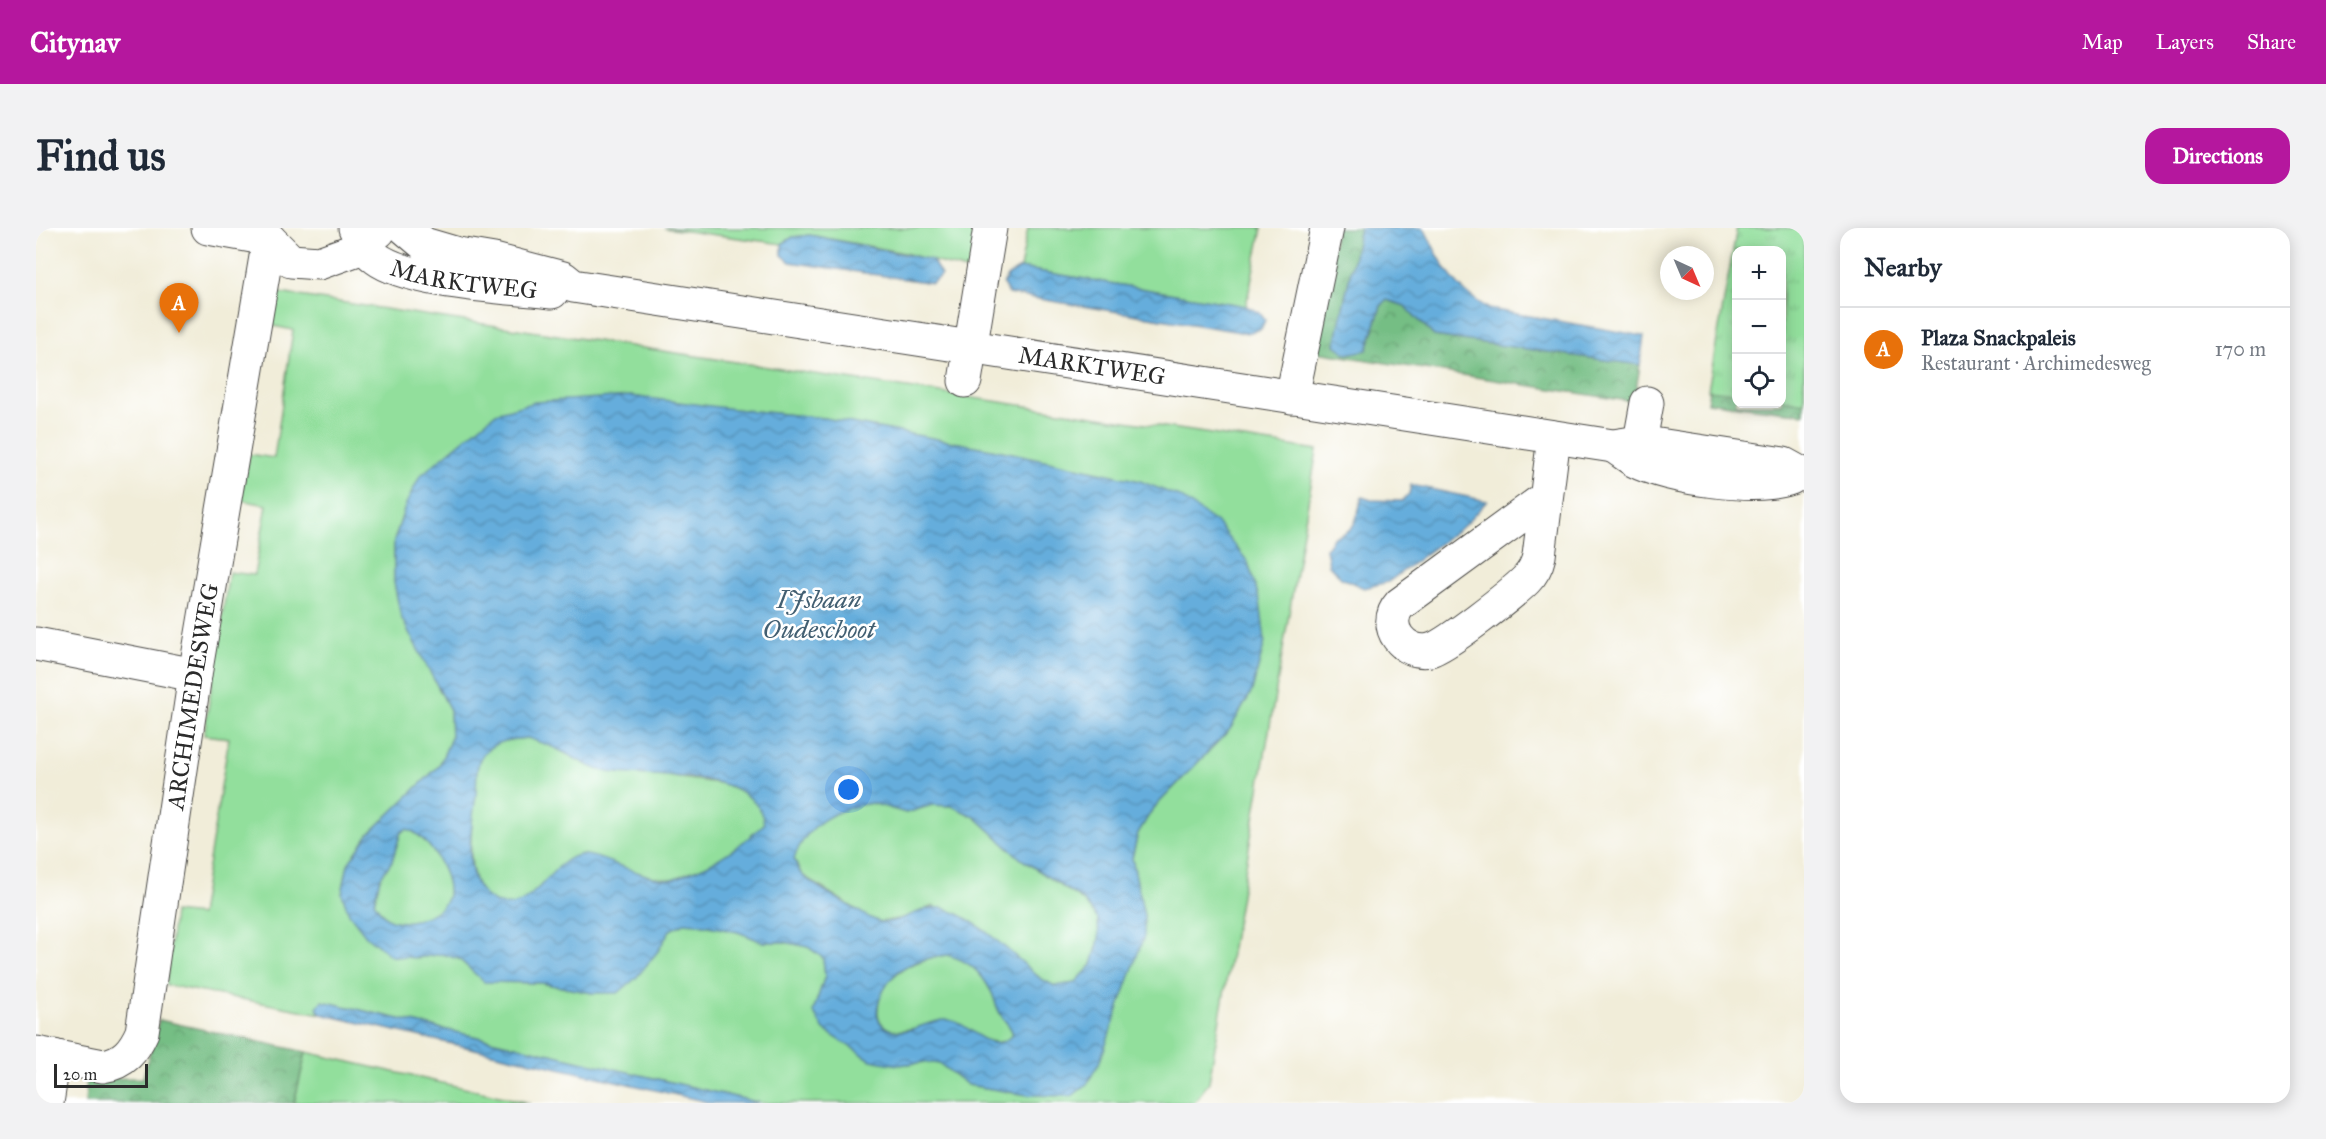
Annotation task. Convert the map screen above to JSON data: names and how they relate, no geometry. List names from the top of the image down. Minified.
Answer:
{"streets":{"street":["MARKTWEG","ARCHIMEDESWEG"]},"crossings":[["MARKTWEG","ARCHIMEDESWEG"]],"water":["IJsbaan Oudeschoot"],"scale_bar":"20 m","north":"bottom right","page":{"header":"Citynav","nav":["Map","Layers","Share"],"buttons":"Directions","title":"Find us","heading":"Nearby","map_buttons":["+","−"],"pins":"A","list":[{"mark":"A","name":"Plaza Snackpaleis","note":"Restaurant · Archimedesweg","value":"170 m"}],"scale":"20 m"}}
